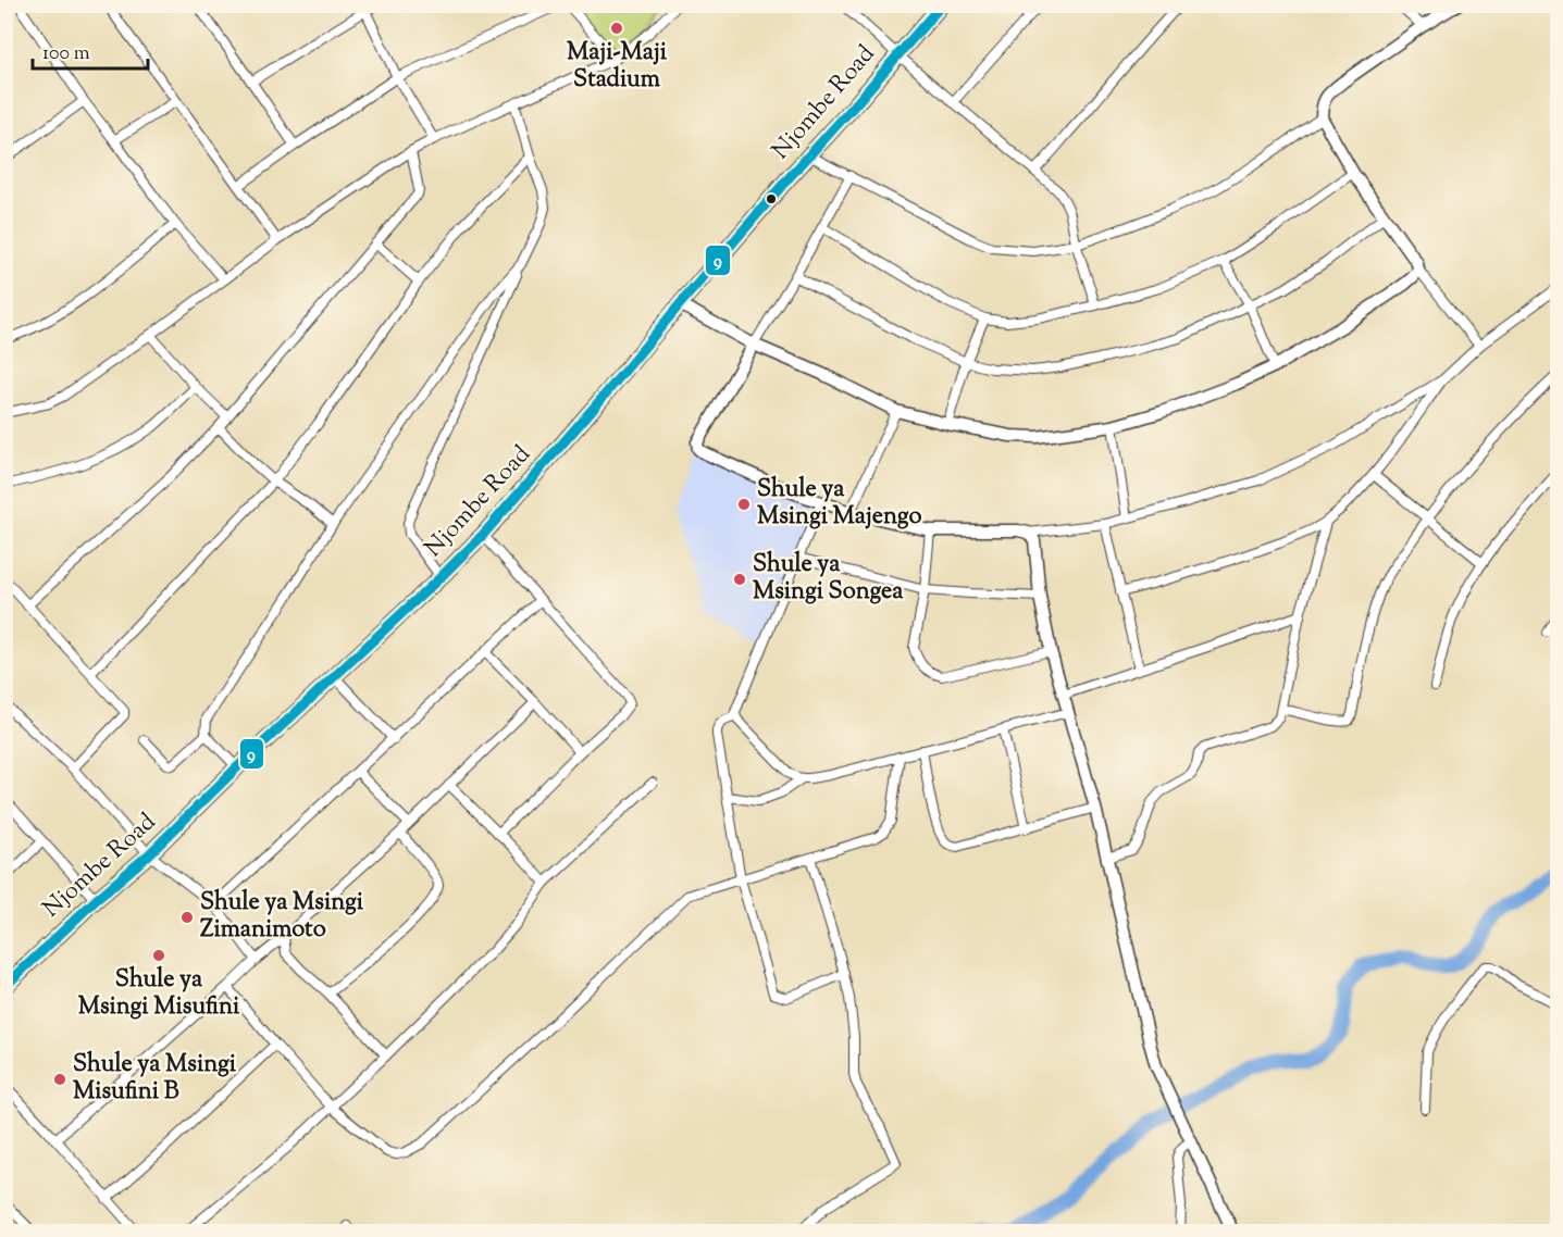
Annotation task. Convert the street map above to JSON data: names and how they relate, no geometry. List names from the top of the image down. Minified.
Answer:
{"streets":{"highway":["Njombe Road"]},"places":["Maji-Maji Stadium","Shule ya Msingi Majengo","Shule ya Msingi Songea","Shule ya Msingi Zimanimoto","Shule ya Msingi Misufini","Shule ya Msingi Misufini B"],"lines":["transit line 9"],"scale_bar":"100 m"}
